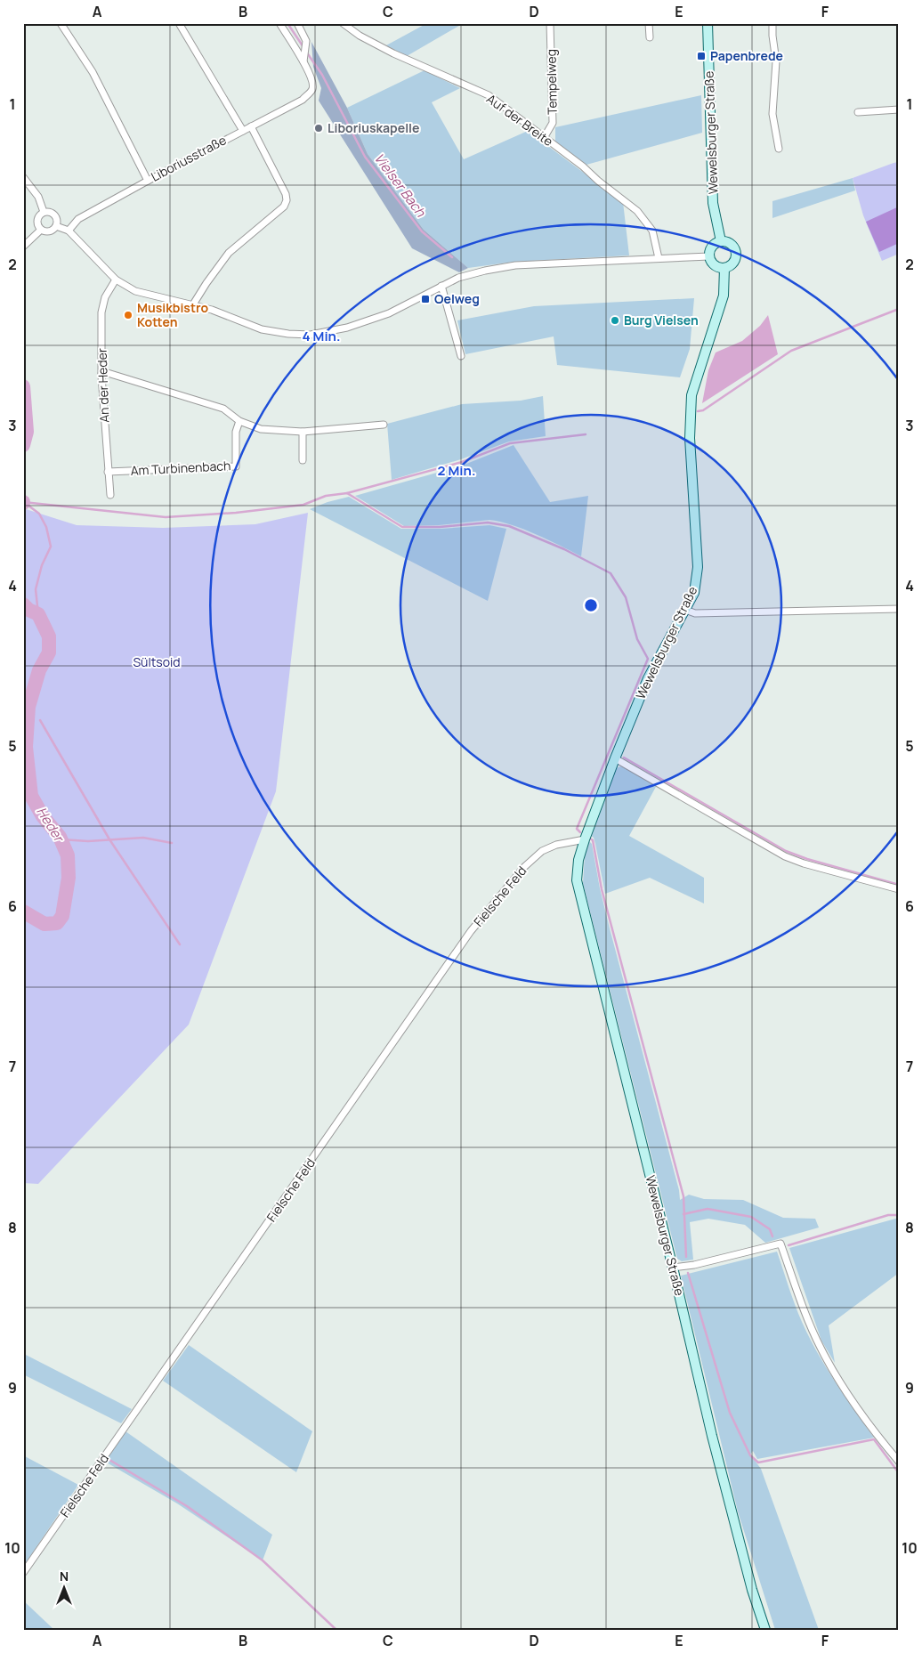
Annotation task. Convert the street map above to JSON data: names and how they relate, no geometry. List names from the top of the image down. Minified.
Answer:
{"streets":{"main road":["Wewelsburger Straße"],"street":["Tempelweg","Auf der Breite","Liboriusstraße","An der Heder","Am Turbinenbach","Fielsche Feld"]},"crossings":[["Tempelweg","Auf der Breite"],["Wewelsburger Straße","Fielsche Feld"],["An der Heder","Am Turbinenbach"]],"water":["Vielser Bach","Heder"],"parks":["Sültsoid"],"places":{"transit":["Papenbrede","Oelweg"],"other":["Liboriuskapelle","Musikbistro Kotten","Burg Vielsen"]},"north":"top","grid":{"columns":["A","B","C","D","E","F"],"rows":["1","2","3","4","5","6","7","8","9","10"]},"rings":["4 Min.","2 Min."]}
